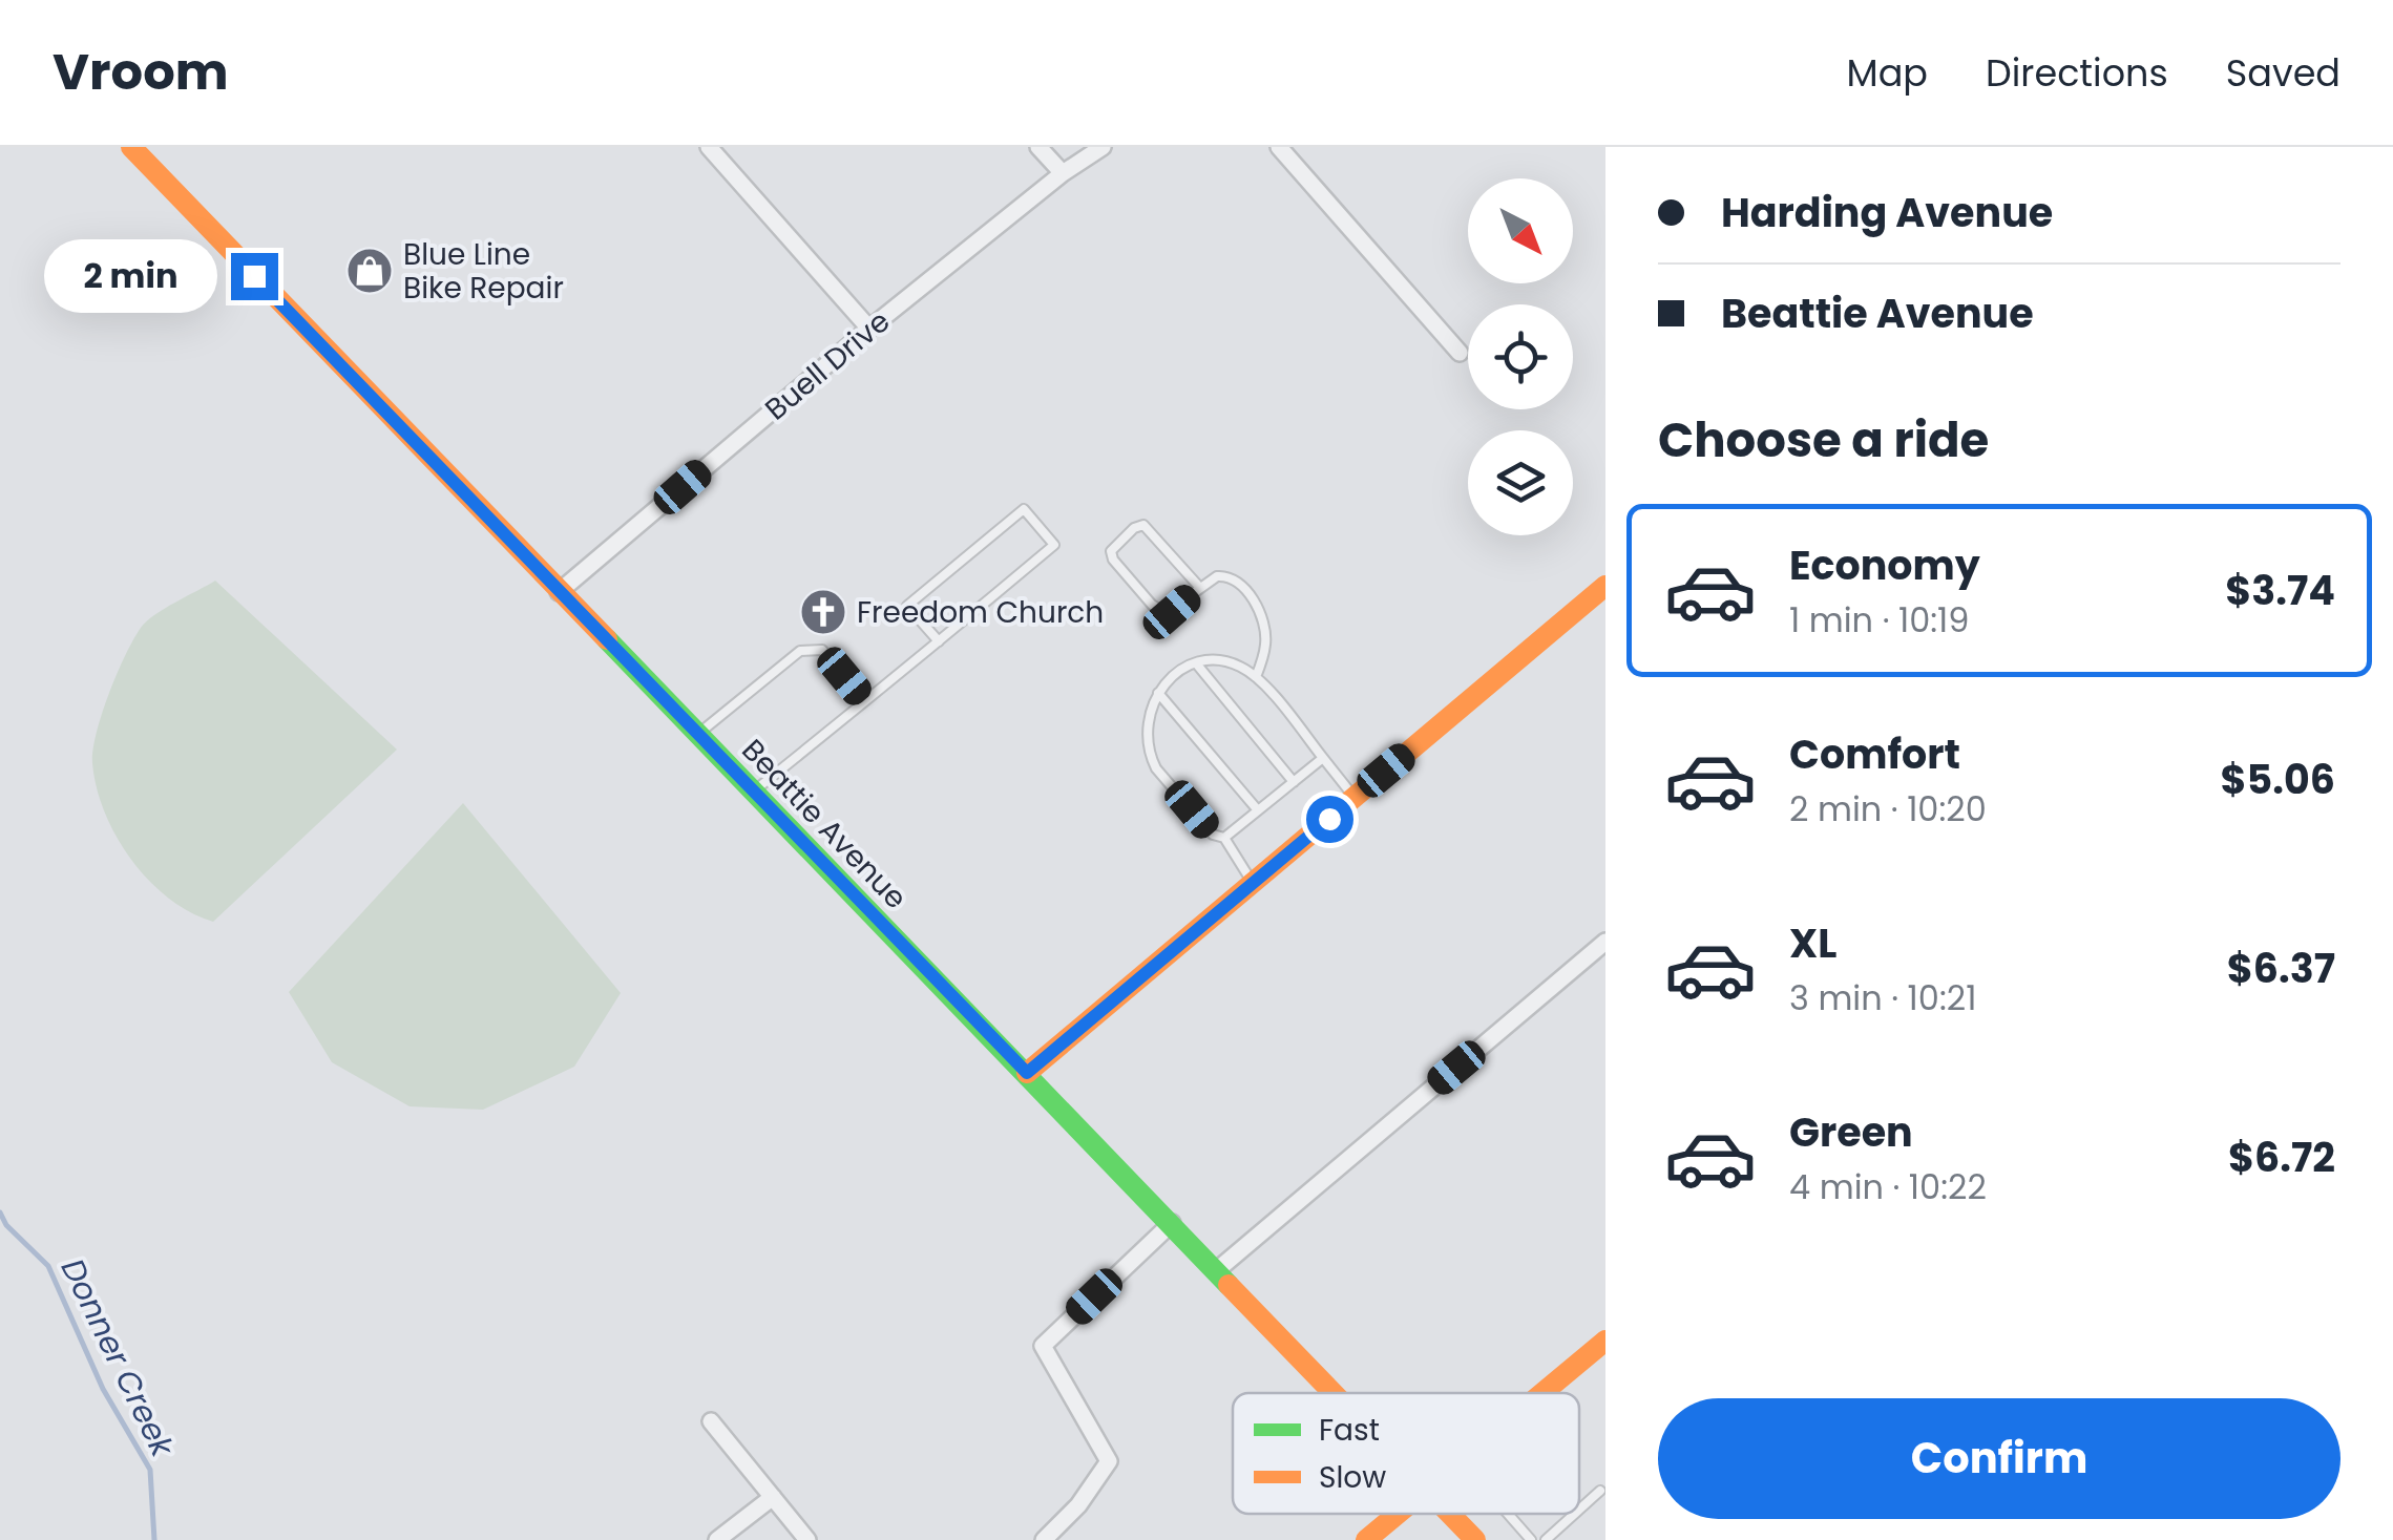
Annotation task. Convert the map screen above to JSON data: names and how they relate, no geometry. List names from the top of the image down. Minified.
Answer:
{"streets":{"street":["Buell Drive","Beattie Avenue"]},"crossings":[["Buell Drive","Beattie Avenue"]],"water":["Donner Creek"],"places":{"shop":["Blue Line Bike Repair"],"church":["Freedom Church"]},"legend":["Fast","Slow"],"north":"bottom right","page":{"header":"Vroom","nav":["Map","Directions","Saved"],"banner":["Harding Avenue","Beattie Avenue"],"bubble":"2 min","heading":"Choose a ride","list":[{"name":"Economy","note":"1 min · 10:19","value":"$3.74"},{"name":"Comfort","note":"2 min · 10:20","value":"$5.06"},{"name":"XL","note":"3 min · 10:21","value":"$6.37"},{"name":"Green","note":"4 min · 10:22","value":"$6.72"}],"buttons":"Confirm"}}
